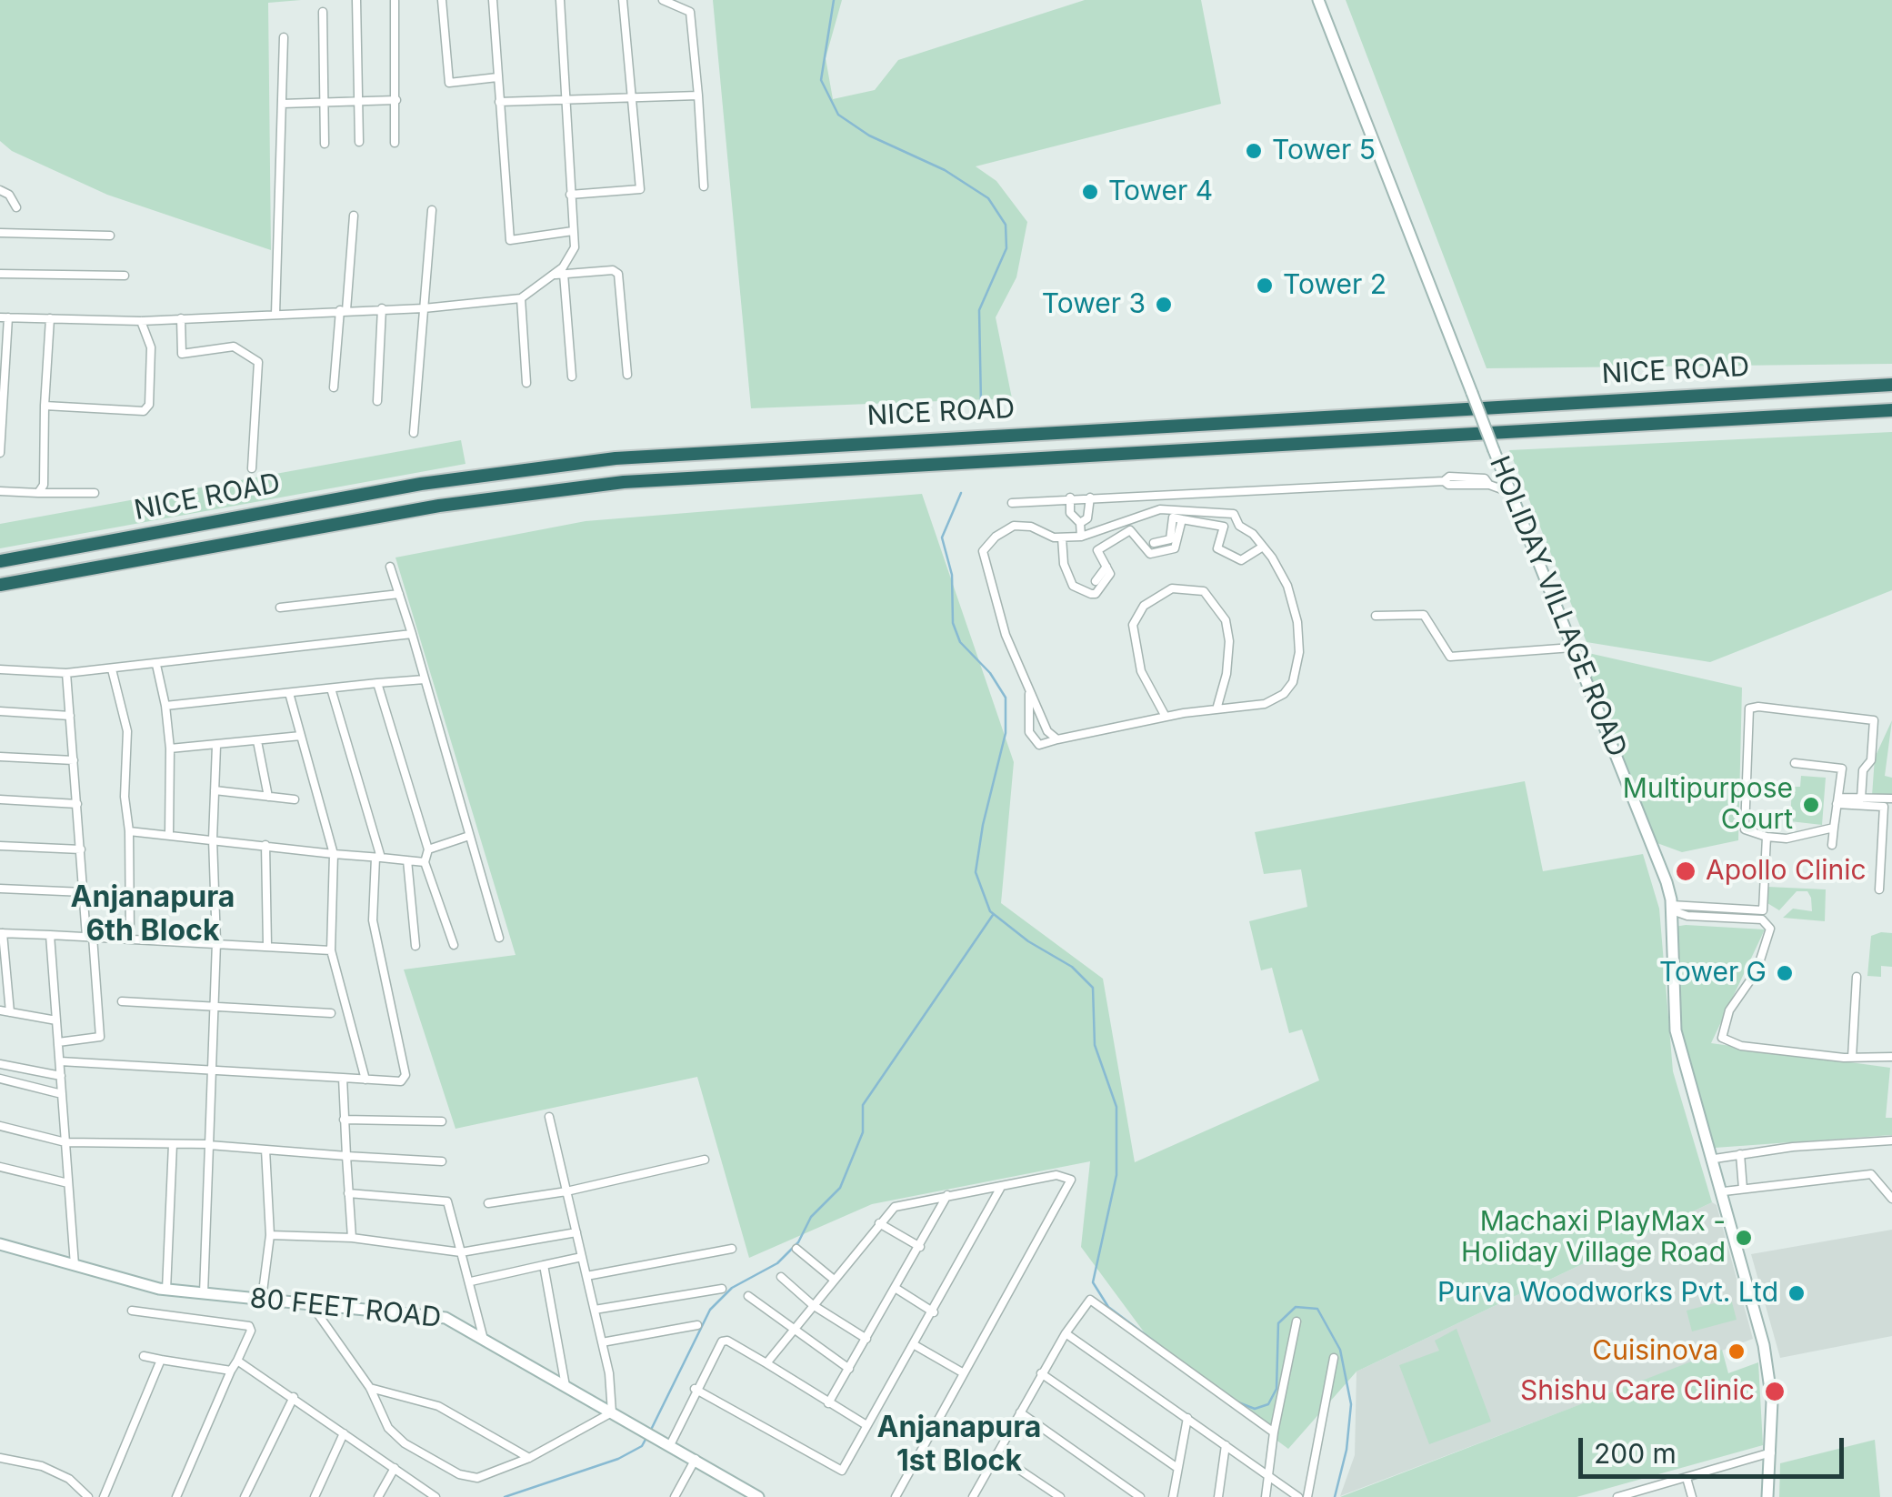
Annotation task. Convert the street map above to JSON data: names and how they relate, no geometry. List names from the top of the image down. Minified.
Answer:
{"streets":{"highway":["NICE ROAD"],"street":["HOLIDAY VILLAGE ROAD","80 FEET ROAD"]},"districts":["Anjanapura 6th Block","Anjanapura 1st Block"],"places":["Tower 5","Tower 4","Tower 2","Tower 3","Multipurpose Court","Apollo Clinic","Tower G","Machaxi PlayMax - Holiday Village Road","Purva Woodworks Pvt. Ltd","Cuisinova","Shishu Care Clinic"],"scale_bar":"200 m"}
